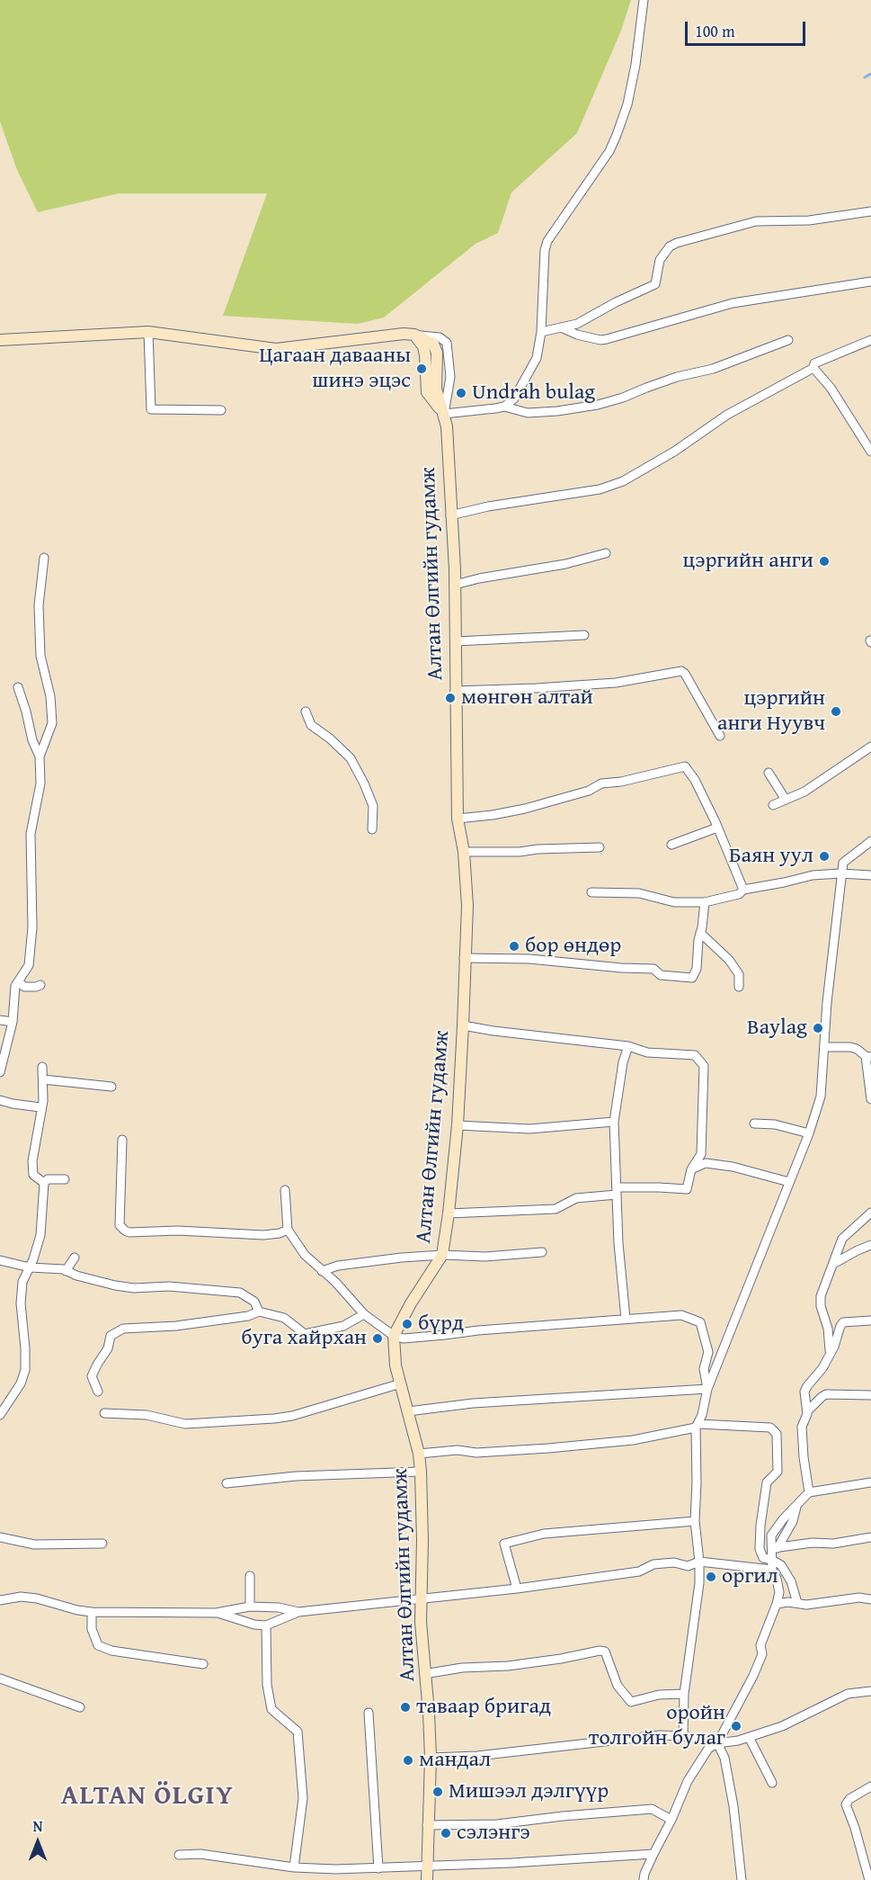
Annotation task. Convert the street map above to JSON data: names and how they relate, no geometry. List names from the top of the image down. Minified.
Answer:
{"streets":{"main road":["Алтан Өлгийн гудамж"]},"districts":["ALTAN ÖLGIY"],"places":["Цагаан давааны шинэ эцэс","Undrah bulag","цэргийн анги","мөнгөн алтай","цэргийн анги Нуувч","Баян уул","бор өндөр","Baylag","бүрд","буга хайрхан","оргил","таваар бригад","оройн толгойн булаг","мандал","Мишээл дэлгүүр","сэлэнгэ"],"scale_bar":"100 m","north":"top"}
